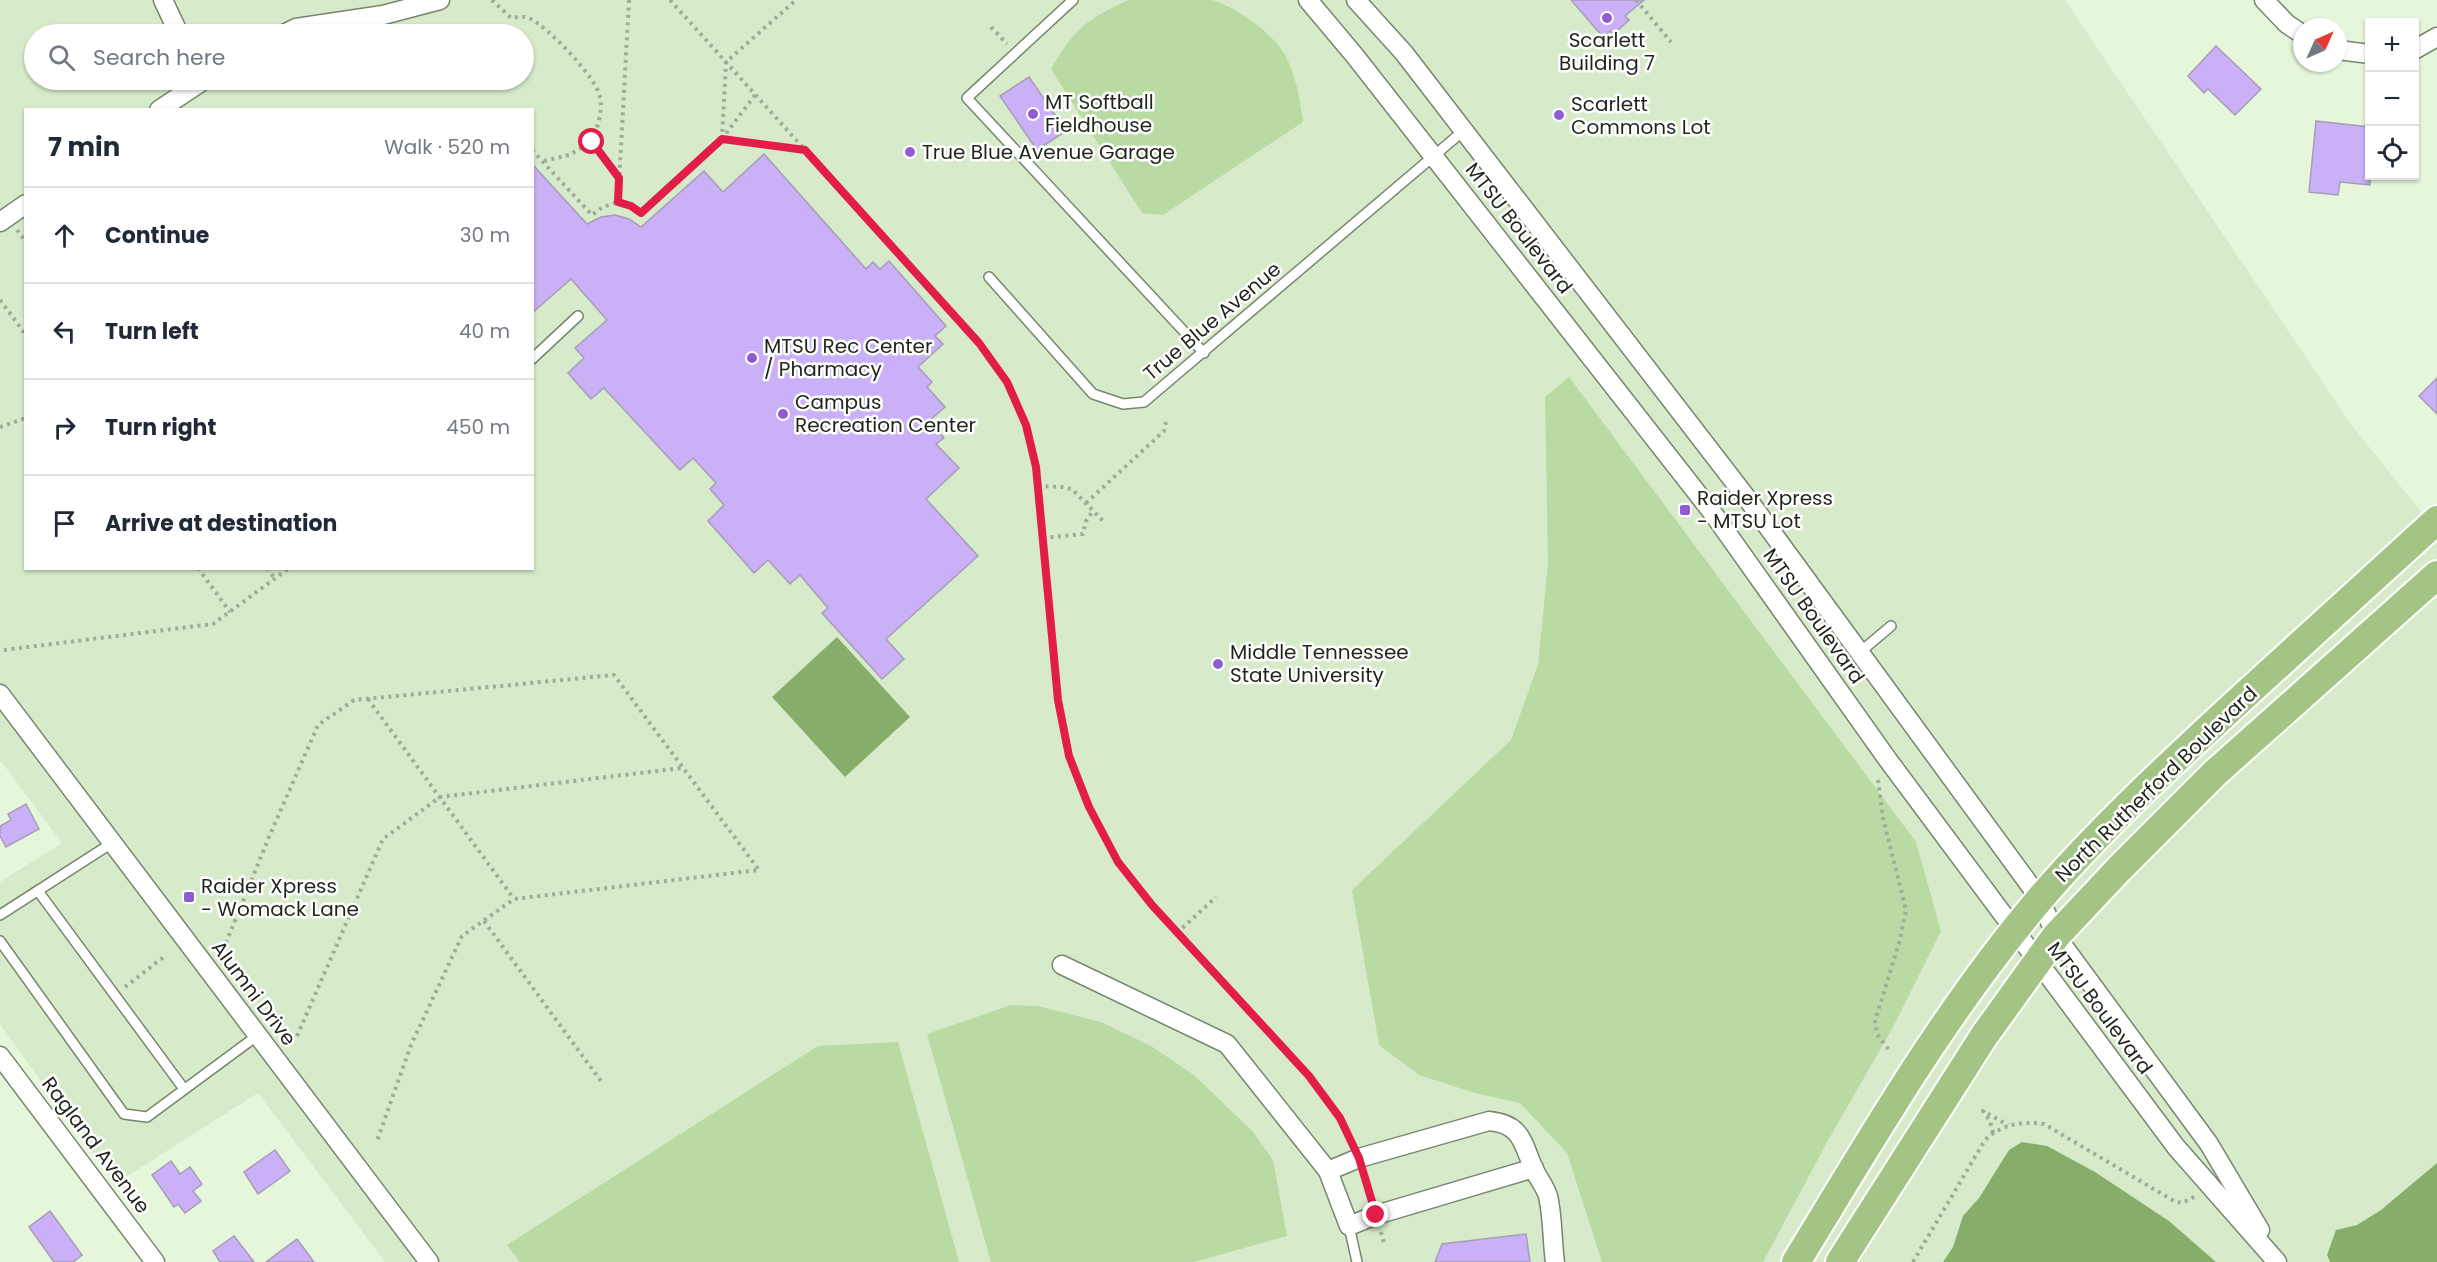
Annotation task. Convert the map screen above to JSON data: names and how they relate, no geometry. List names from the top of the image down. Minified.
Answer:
{"streets":{"main road":["North Rutherford Boulevard"],"street":["MTSU Boulevard","Alumni Drive","Ragland Avenue"],"lane":["True Blue Avenue"]},"crossings":[["MTSU Boulevard","True Blue Avenue"],["MTSU Boulevard","North Rutherford Boulevard"]],"places":{"other":["Scarlett Building 7","MT Softball Fieldhouse","Scarlett Commons Lot","True Blue Avenue Garage","MTSU Rec Center / Pharmacy","Campus Recreation Center","Middle Tennessee State University"],"transit":["Raider Xpress - MTSU Lot","Raider Xpress - Womack Lane"]},"north":"top right","page":{"map_buttons":["+","−"],"search":"Search here","heading":["7 min","Walk · 520 m"],"list":[["Continue","30 m"],["Turn left","40 m"],["Turn right","450 m"],"Arrive at destination"]}}
